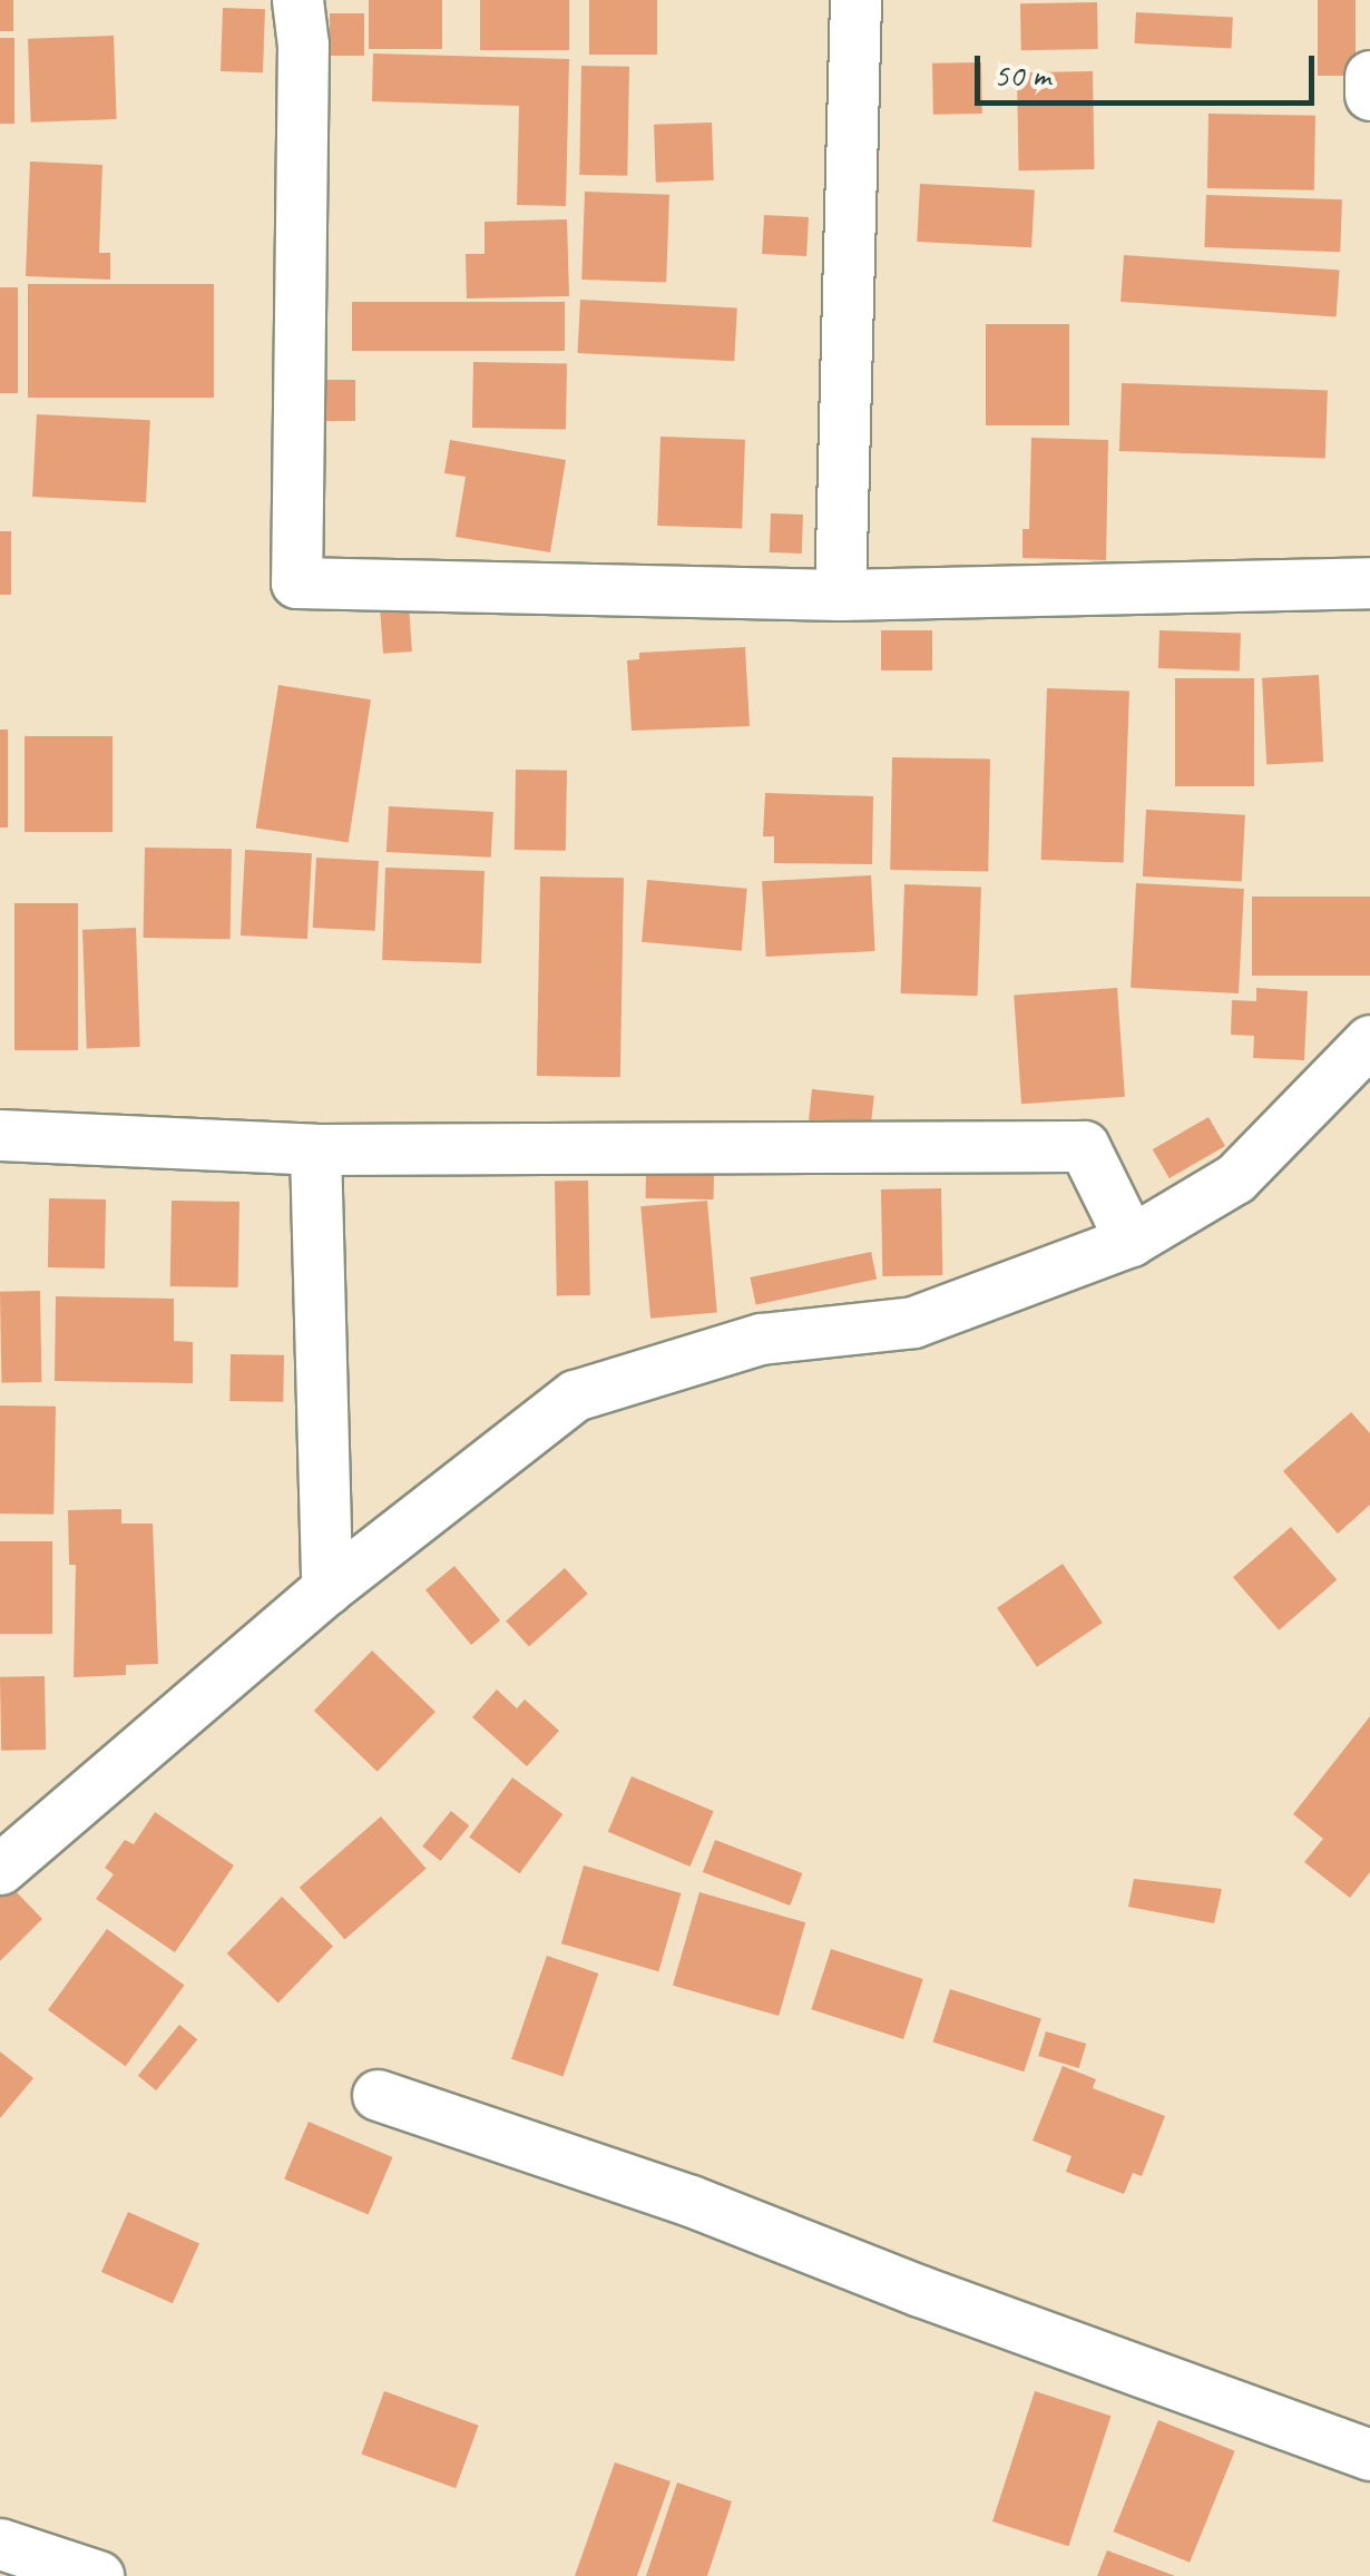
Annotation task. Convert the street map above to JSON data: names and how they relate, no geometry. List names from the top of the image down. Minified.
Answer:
{"scale_bar":"50 m"}
